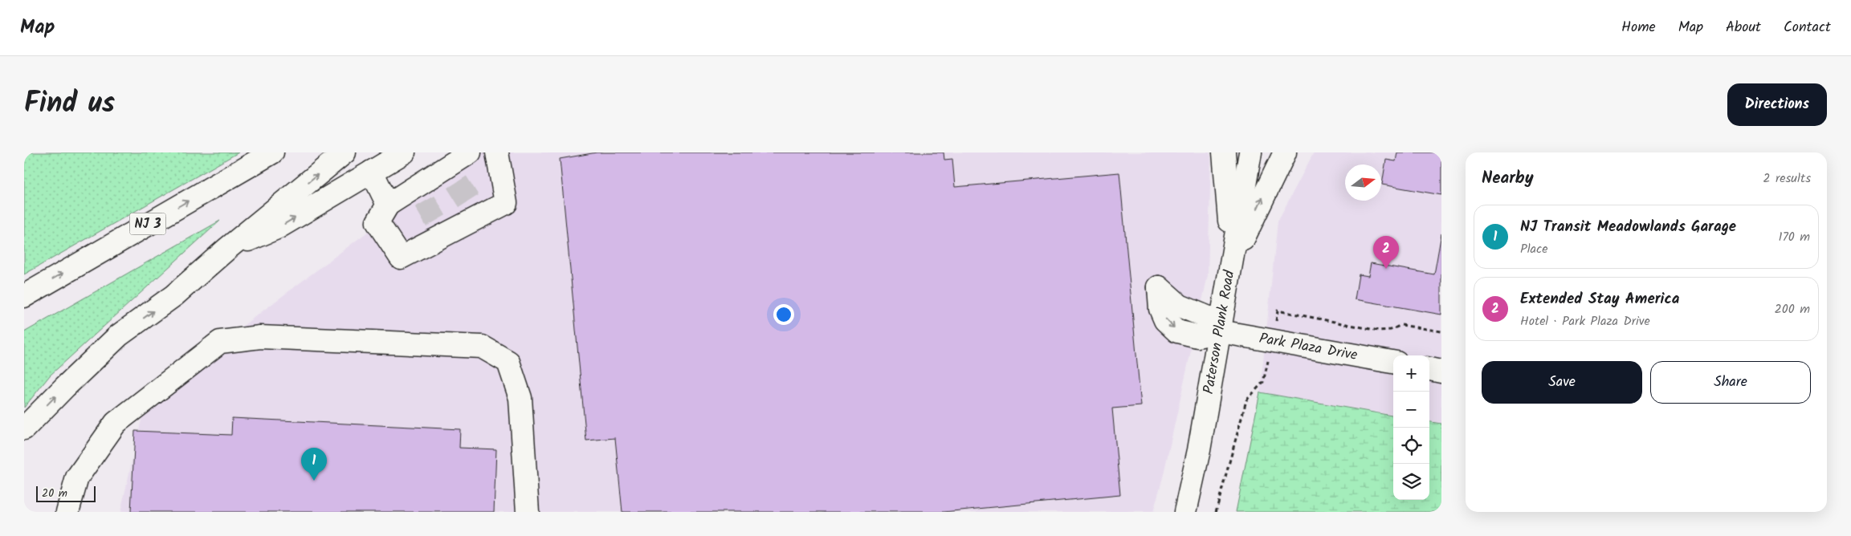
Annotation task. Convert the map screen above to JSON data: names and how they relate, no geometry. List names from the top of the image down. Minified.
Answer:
{"streets":{"main road":["NJ 3","Paterson Plank Road","Park Plaza Drive"]},"crossings":[["Paterson Plank Road","Park Plaza Drive"]],"scale_bar":"20 m","north":"right","page":{"header":"Map","nav":["Home","Map","About","Contact"],"title":"Find us","buttons":["Directions",["Save","Share"]],"heading":["Nearby","2 results"],"list":[{"mark":"1","name":"NJ Transit Meadowlands Garage","note":"Place","value":"170 m"},{"mark":"2","name":"Extended Stay America","note":"Hotel · Park Plaza Drive","value":"200 m"}],"pins":["2","1"],"map_buttons":["+","−"],"scale":"20 m"}}
